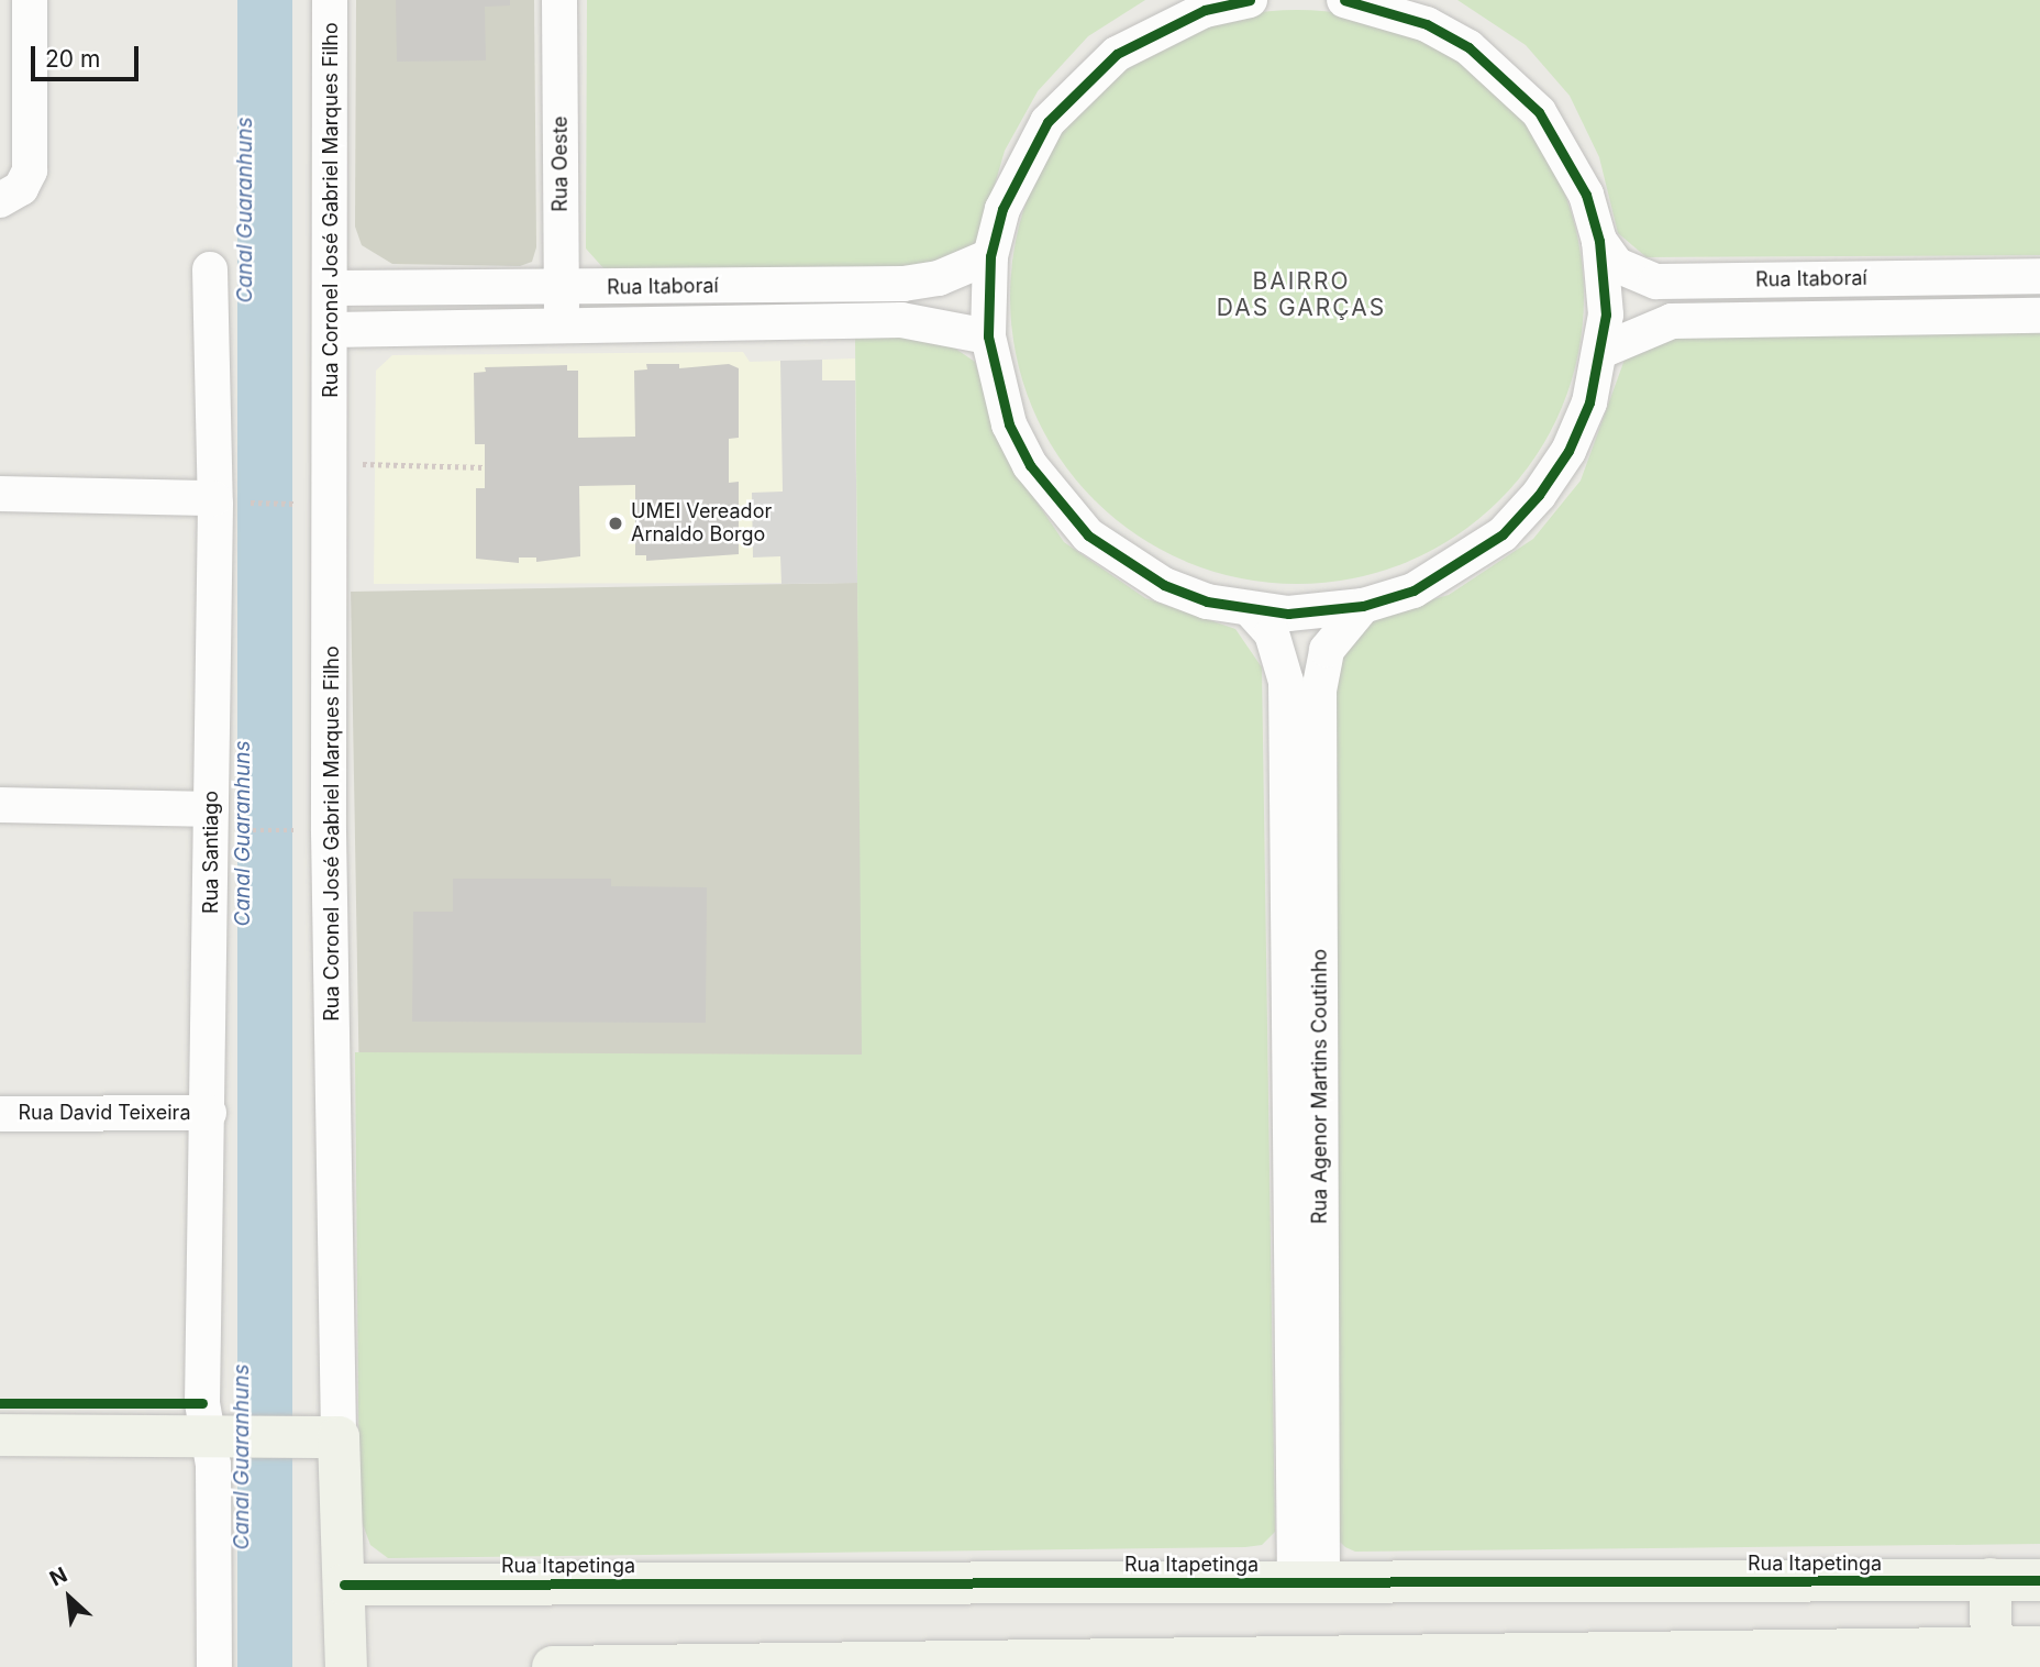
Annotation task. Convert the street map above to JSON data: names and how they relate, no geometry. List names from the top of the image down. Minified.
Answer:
{"streets":{"street":["Rua Oeste","Rua Coronel José Gabriel Marques Filho","Rua Itaboraí","Rua Santiago","Rua Agenor Martins Coutinho","Rua David Teixeira","Rua Itapetinga"]},"crossings":[["Rua Oeste","Rua Itaboraí"],["Rua Coronel José Gabriel Marques Filho","Rua Itaboraí"],["Rua Coronel José Gabriel Marques Filho","Rua Itapetinga"],["Rua Santiago","Rua David Teixeira"],["Rua Agenor Martins Coutinho","Rua Itapetinga"]],"districts":["BAIRRO DAS GARÇAS"],"water":["Canal Guaranhuns"],"places":["UMEI Vereador Arnaldo Borgo"],"scale_bar":"20 m","north":"top left"}
